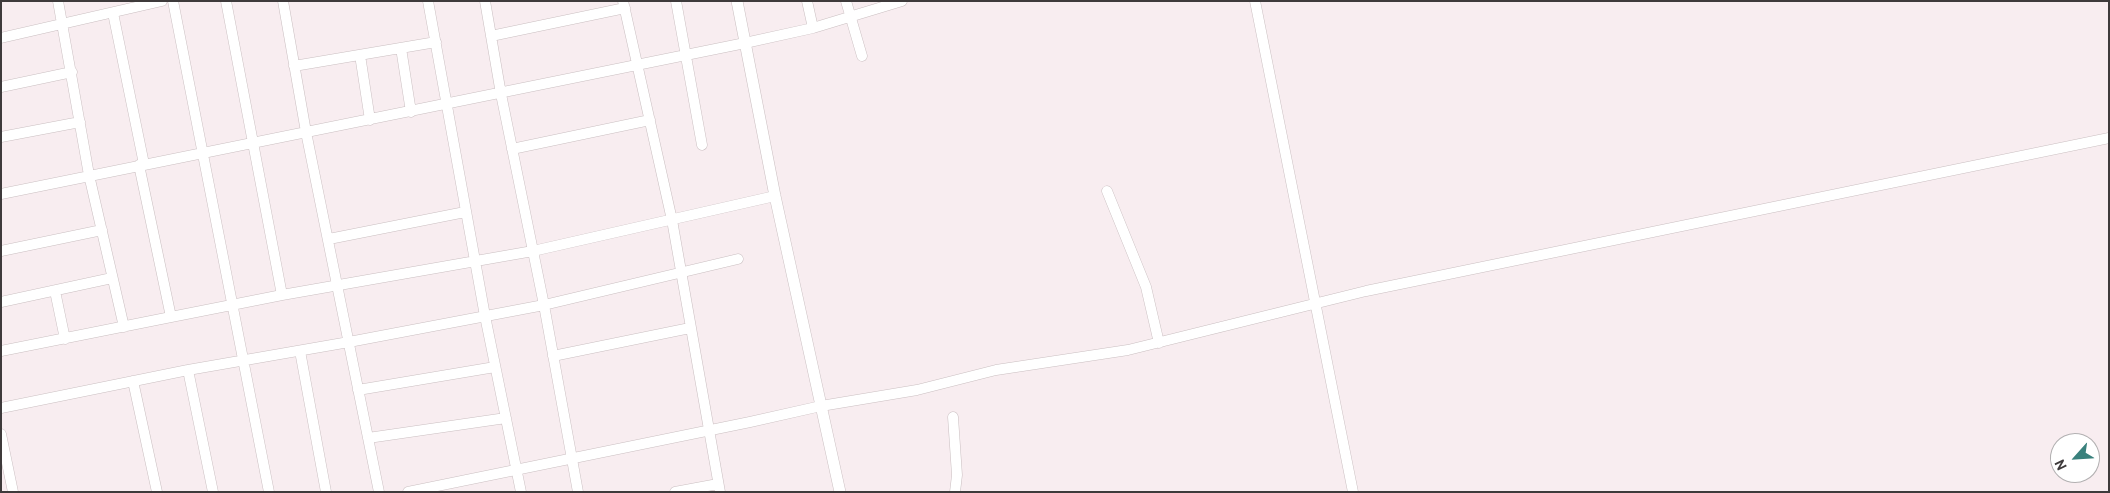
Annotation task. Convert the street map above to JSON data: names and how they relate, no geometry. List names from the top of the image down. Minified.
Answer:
{"north":"bottom left"}
